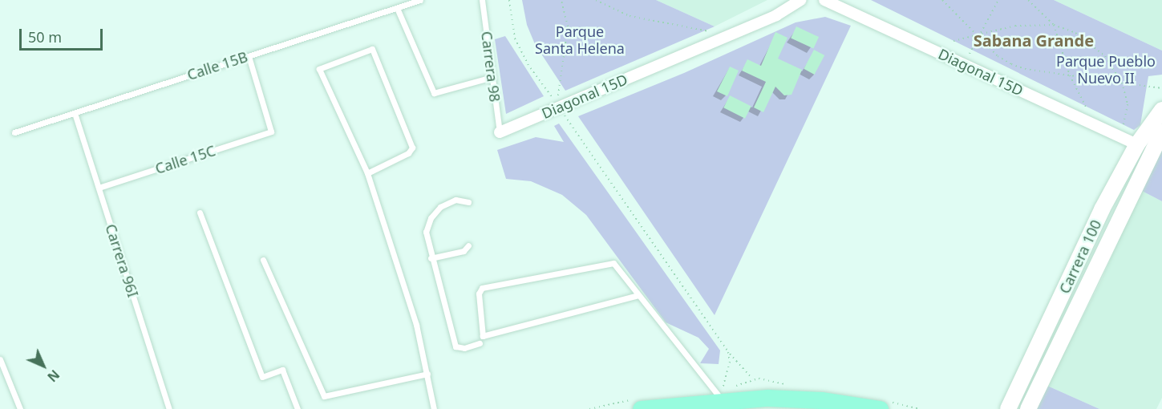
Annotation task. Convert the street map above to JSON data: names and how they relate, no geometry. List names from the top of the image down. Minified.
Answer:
{"streets":{"street":["Diagonal 15D","Carrera 100"],"lane":["Calle 15B","Carrera 98","Calle 15C","Carrera 96I"]},"crossings":[["Calle 15B","Calle 15C"],["Calle 15B","Carrera 96I"],["Carrera 98","Diagonal 15D"],["Diagonal 15D","Carrera 100"],["Calle 15C","Carrera 96I"]],"districts":["Sabana Grande"],"parks":["Parque Santa Helena","Parque Pueblo Nuevo II"],"scale_bar":"50 m","north":"bottom right"}
